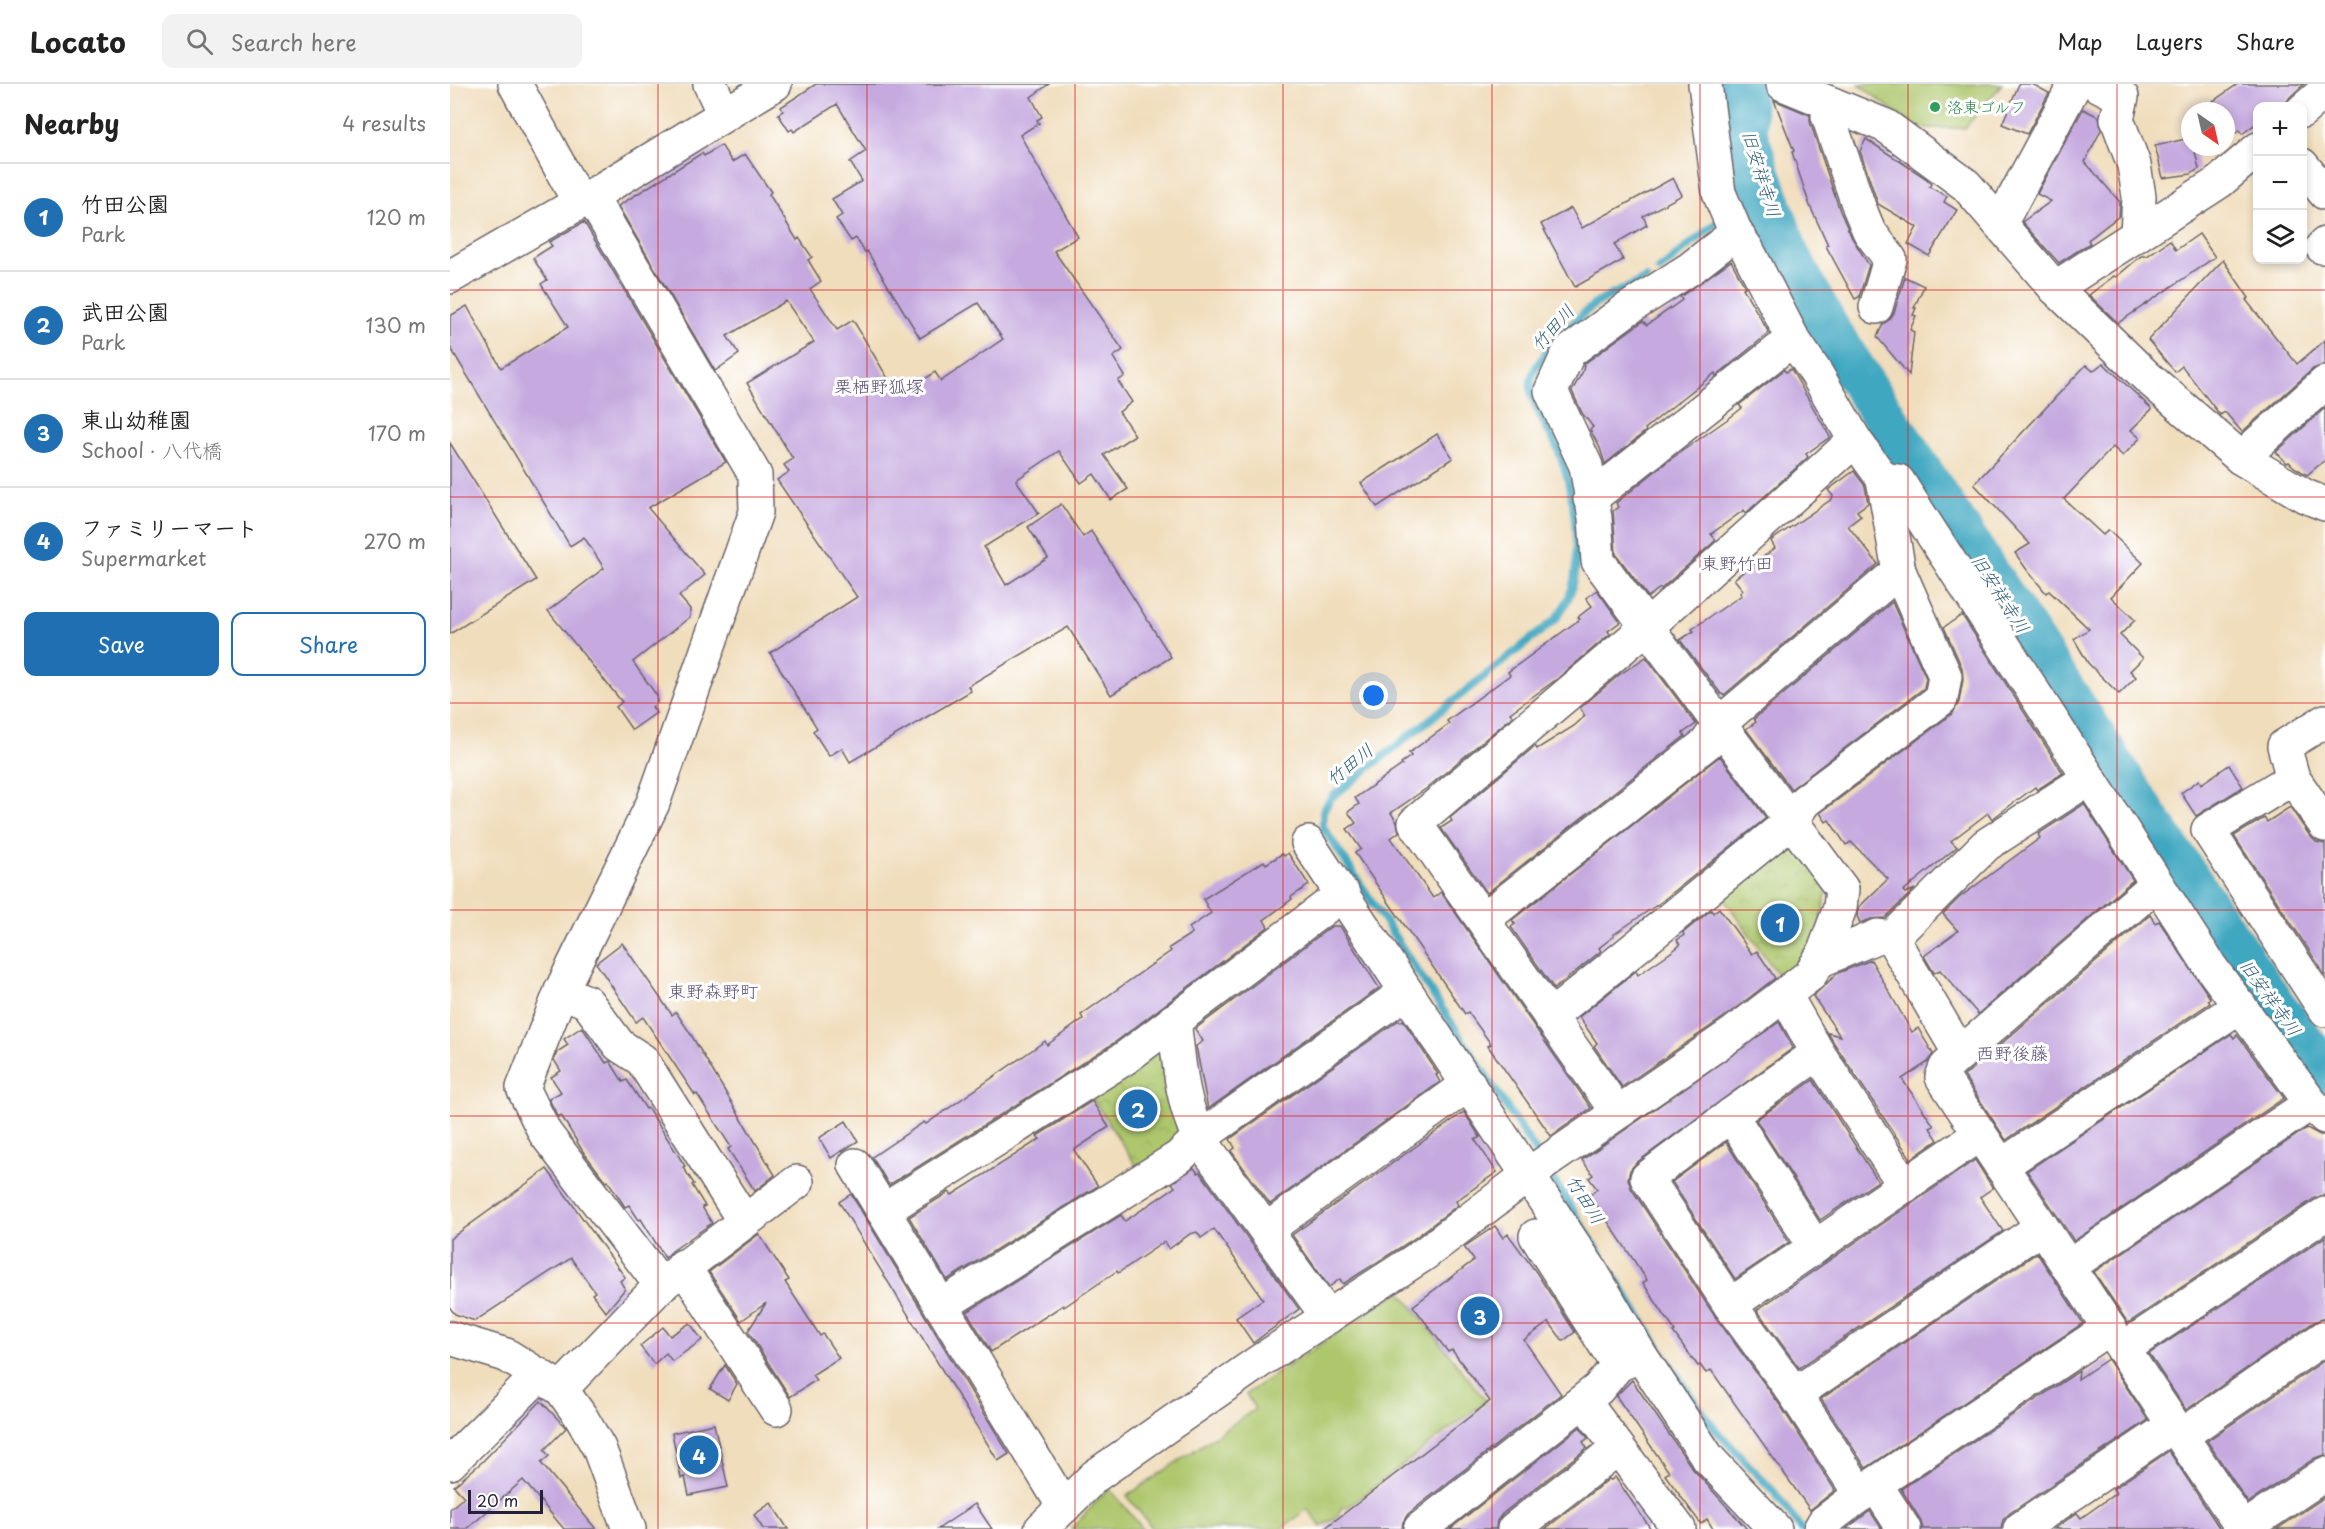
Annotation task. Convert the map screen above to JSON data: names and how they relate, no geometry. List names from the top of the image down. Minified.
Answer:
{"districts":["栗栖野狐塚","東野竹田","東野森野町","西野後藤"],"water":["旧安祥寺川","竹田川"],"places":["洛東ゴルフ"],"scale_bar":"20 m","north":"bottom right","page":{"header":"Locato","search":"Search here","nav":["Map","Layers","Share"],"heading":["Nearby","4 results"],"map_buttons":["+","−"],"list":[{"mark":"1","name":"竹田公園","note":"Park","value":"120 m"},{"mark":"2","name":"武田公園","note":"Park","value":"130 m"},{"mark":"3","name":"東山幼稚園","note":"School · 八代橋","value":"170 m"},{"mark":"4","name":"ファミリーマート","note":"Supermarket","value":"270 m"}],"buttons":["Save","Share"],"pins":["1","2","3","4"],"scale":"20 m"}}
